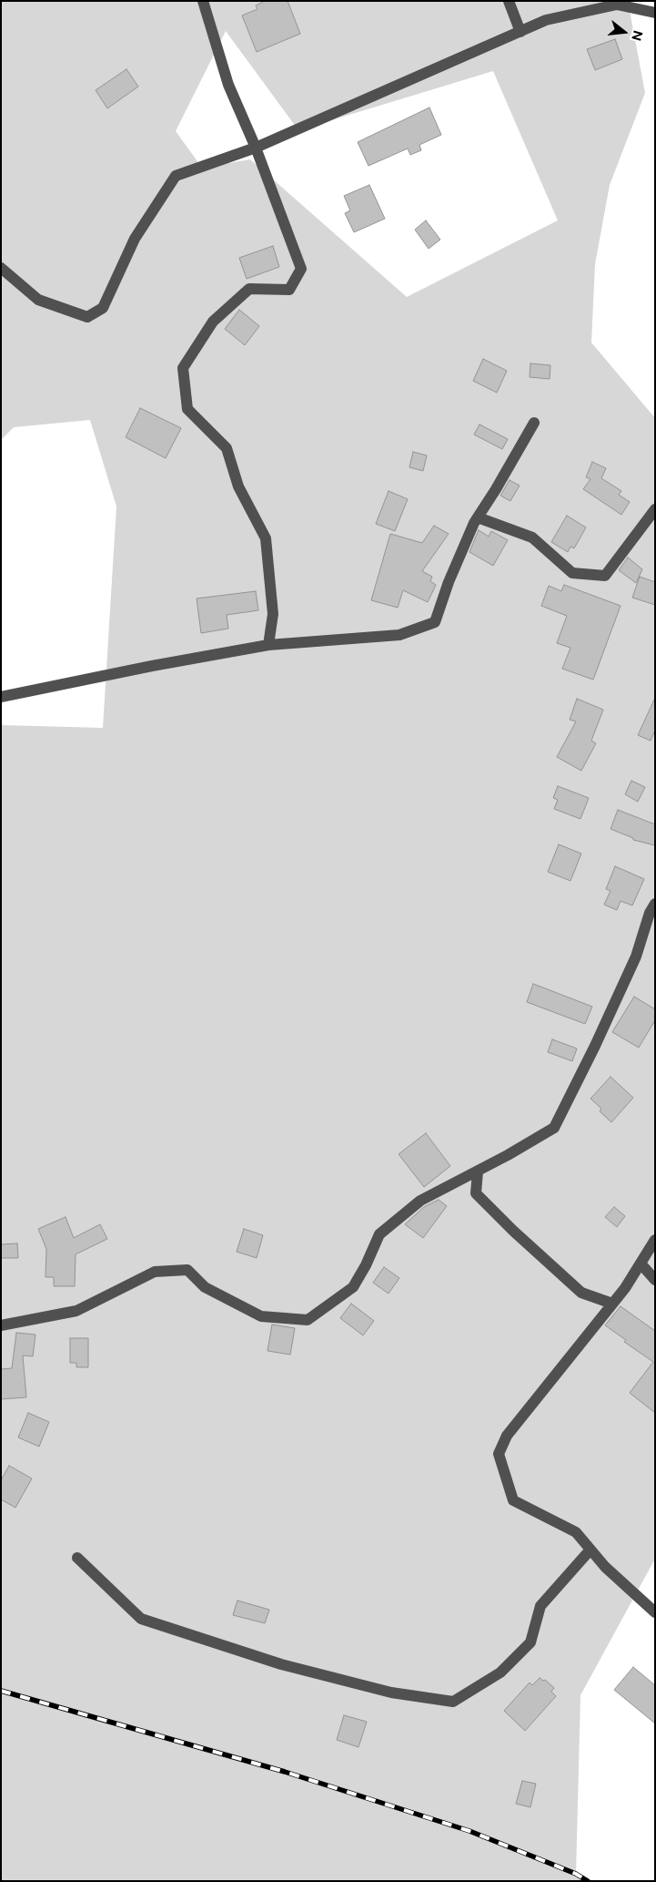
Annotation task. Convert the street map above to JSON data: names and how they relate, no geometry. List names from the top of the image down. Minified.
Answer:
{"north":"right"}
